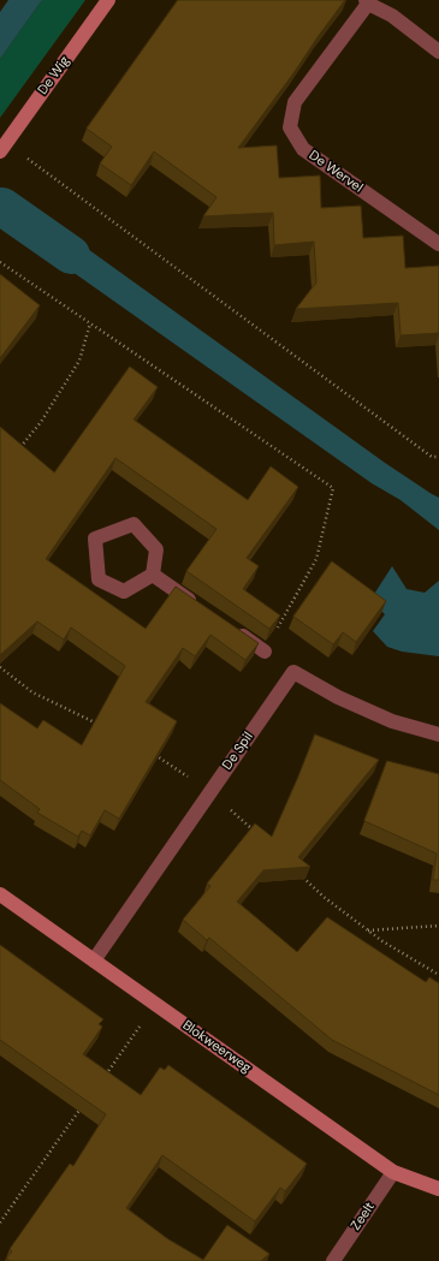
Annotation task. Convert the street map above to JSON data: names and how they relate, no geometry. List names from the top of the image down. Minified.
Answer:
{"streets":{"street":["De Wig","De Wervel","De Spil","Blokweerweg","Zeelt"]},"crossings":[["De Spil","Blokweerweg"],["Blokweerweg","Zeelt"]]}
